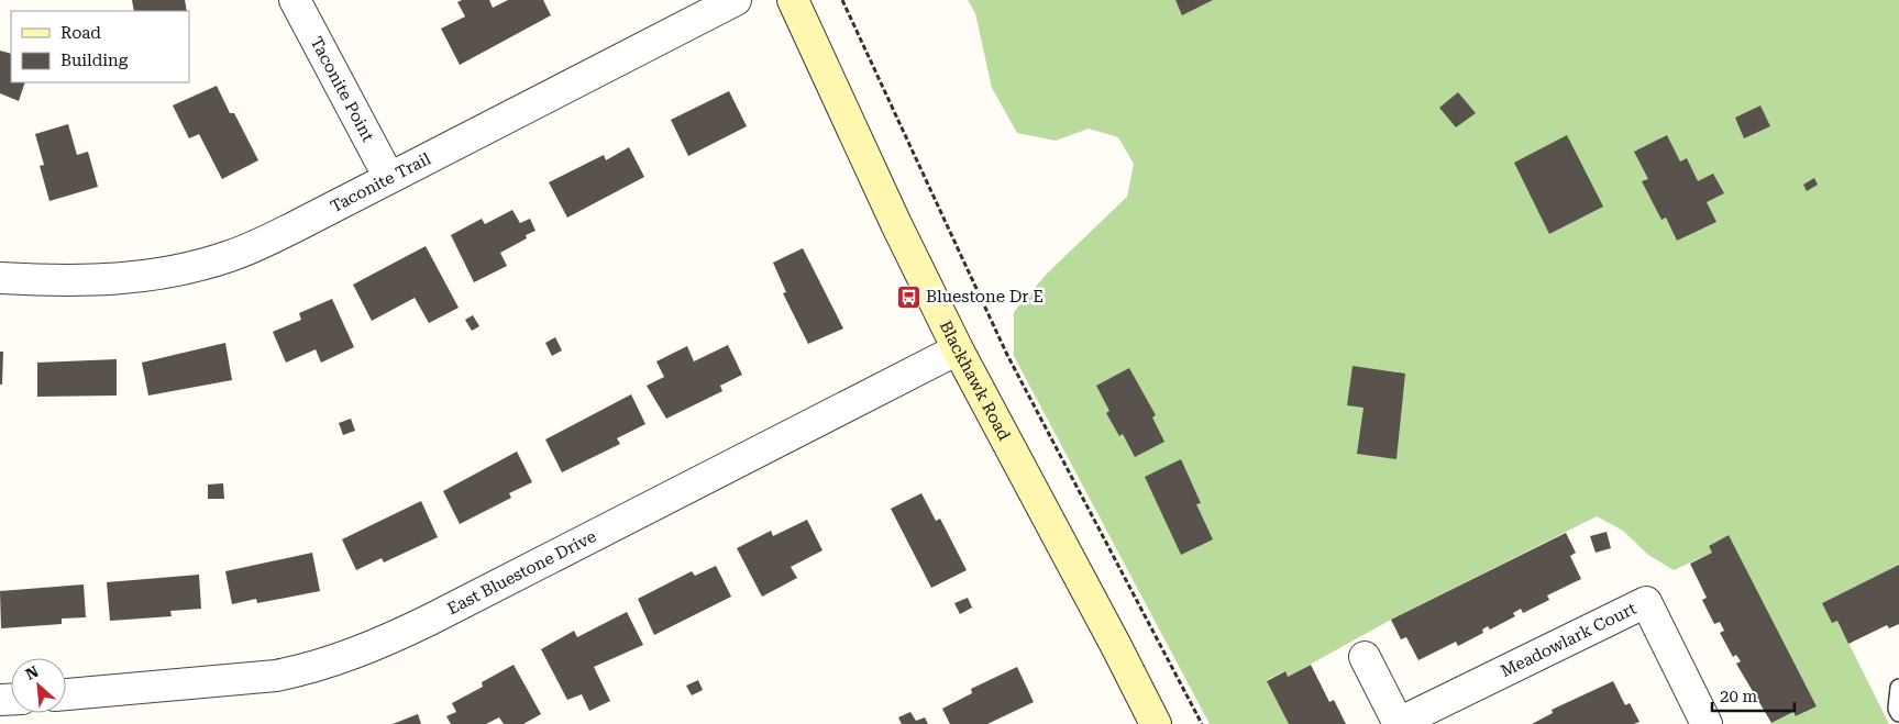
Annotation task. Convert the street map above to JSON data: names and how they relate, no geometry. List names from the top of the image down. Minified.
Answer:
{"streets":{"street":["Taconite Point","Taconite Trail","Blackhawk Road","East Bluestone Drive","Meadowlark Court"]},"crossings":[["Taconite Point","Taconite Trail"],["Blackhawk Road","East Bluestone Drive"]],"places":{"bus stop":["Bluestone Dr E"]},"legend":["Road","Building"],"scale_bar":"20 m","north":"top left"}
